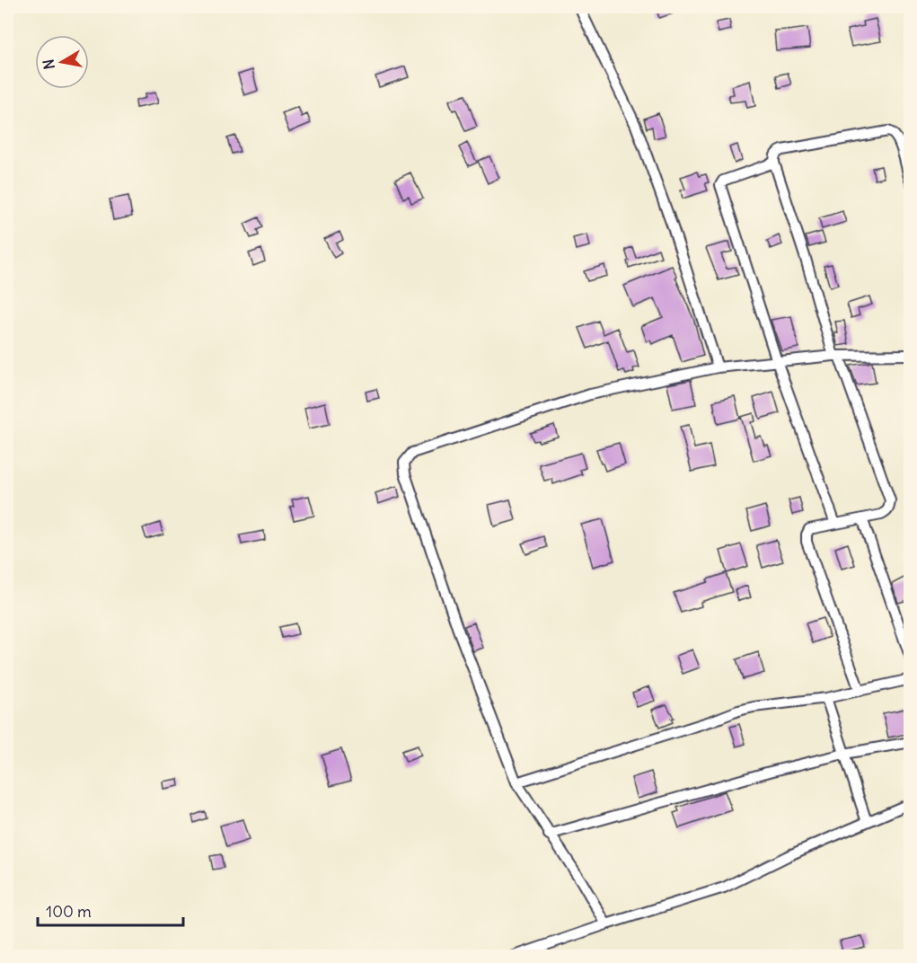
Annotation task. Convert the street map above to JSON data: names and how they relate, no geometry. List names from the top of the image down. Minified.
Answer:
{"scale_bar":"100 m","north":"left"}
